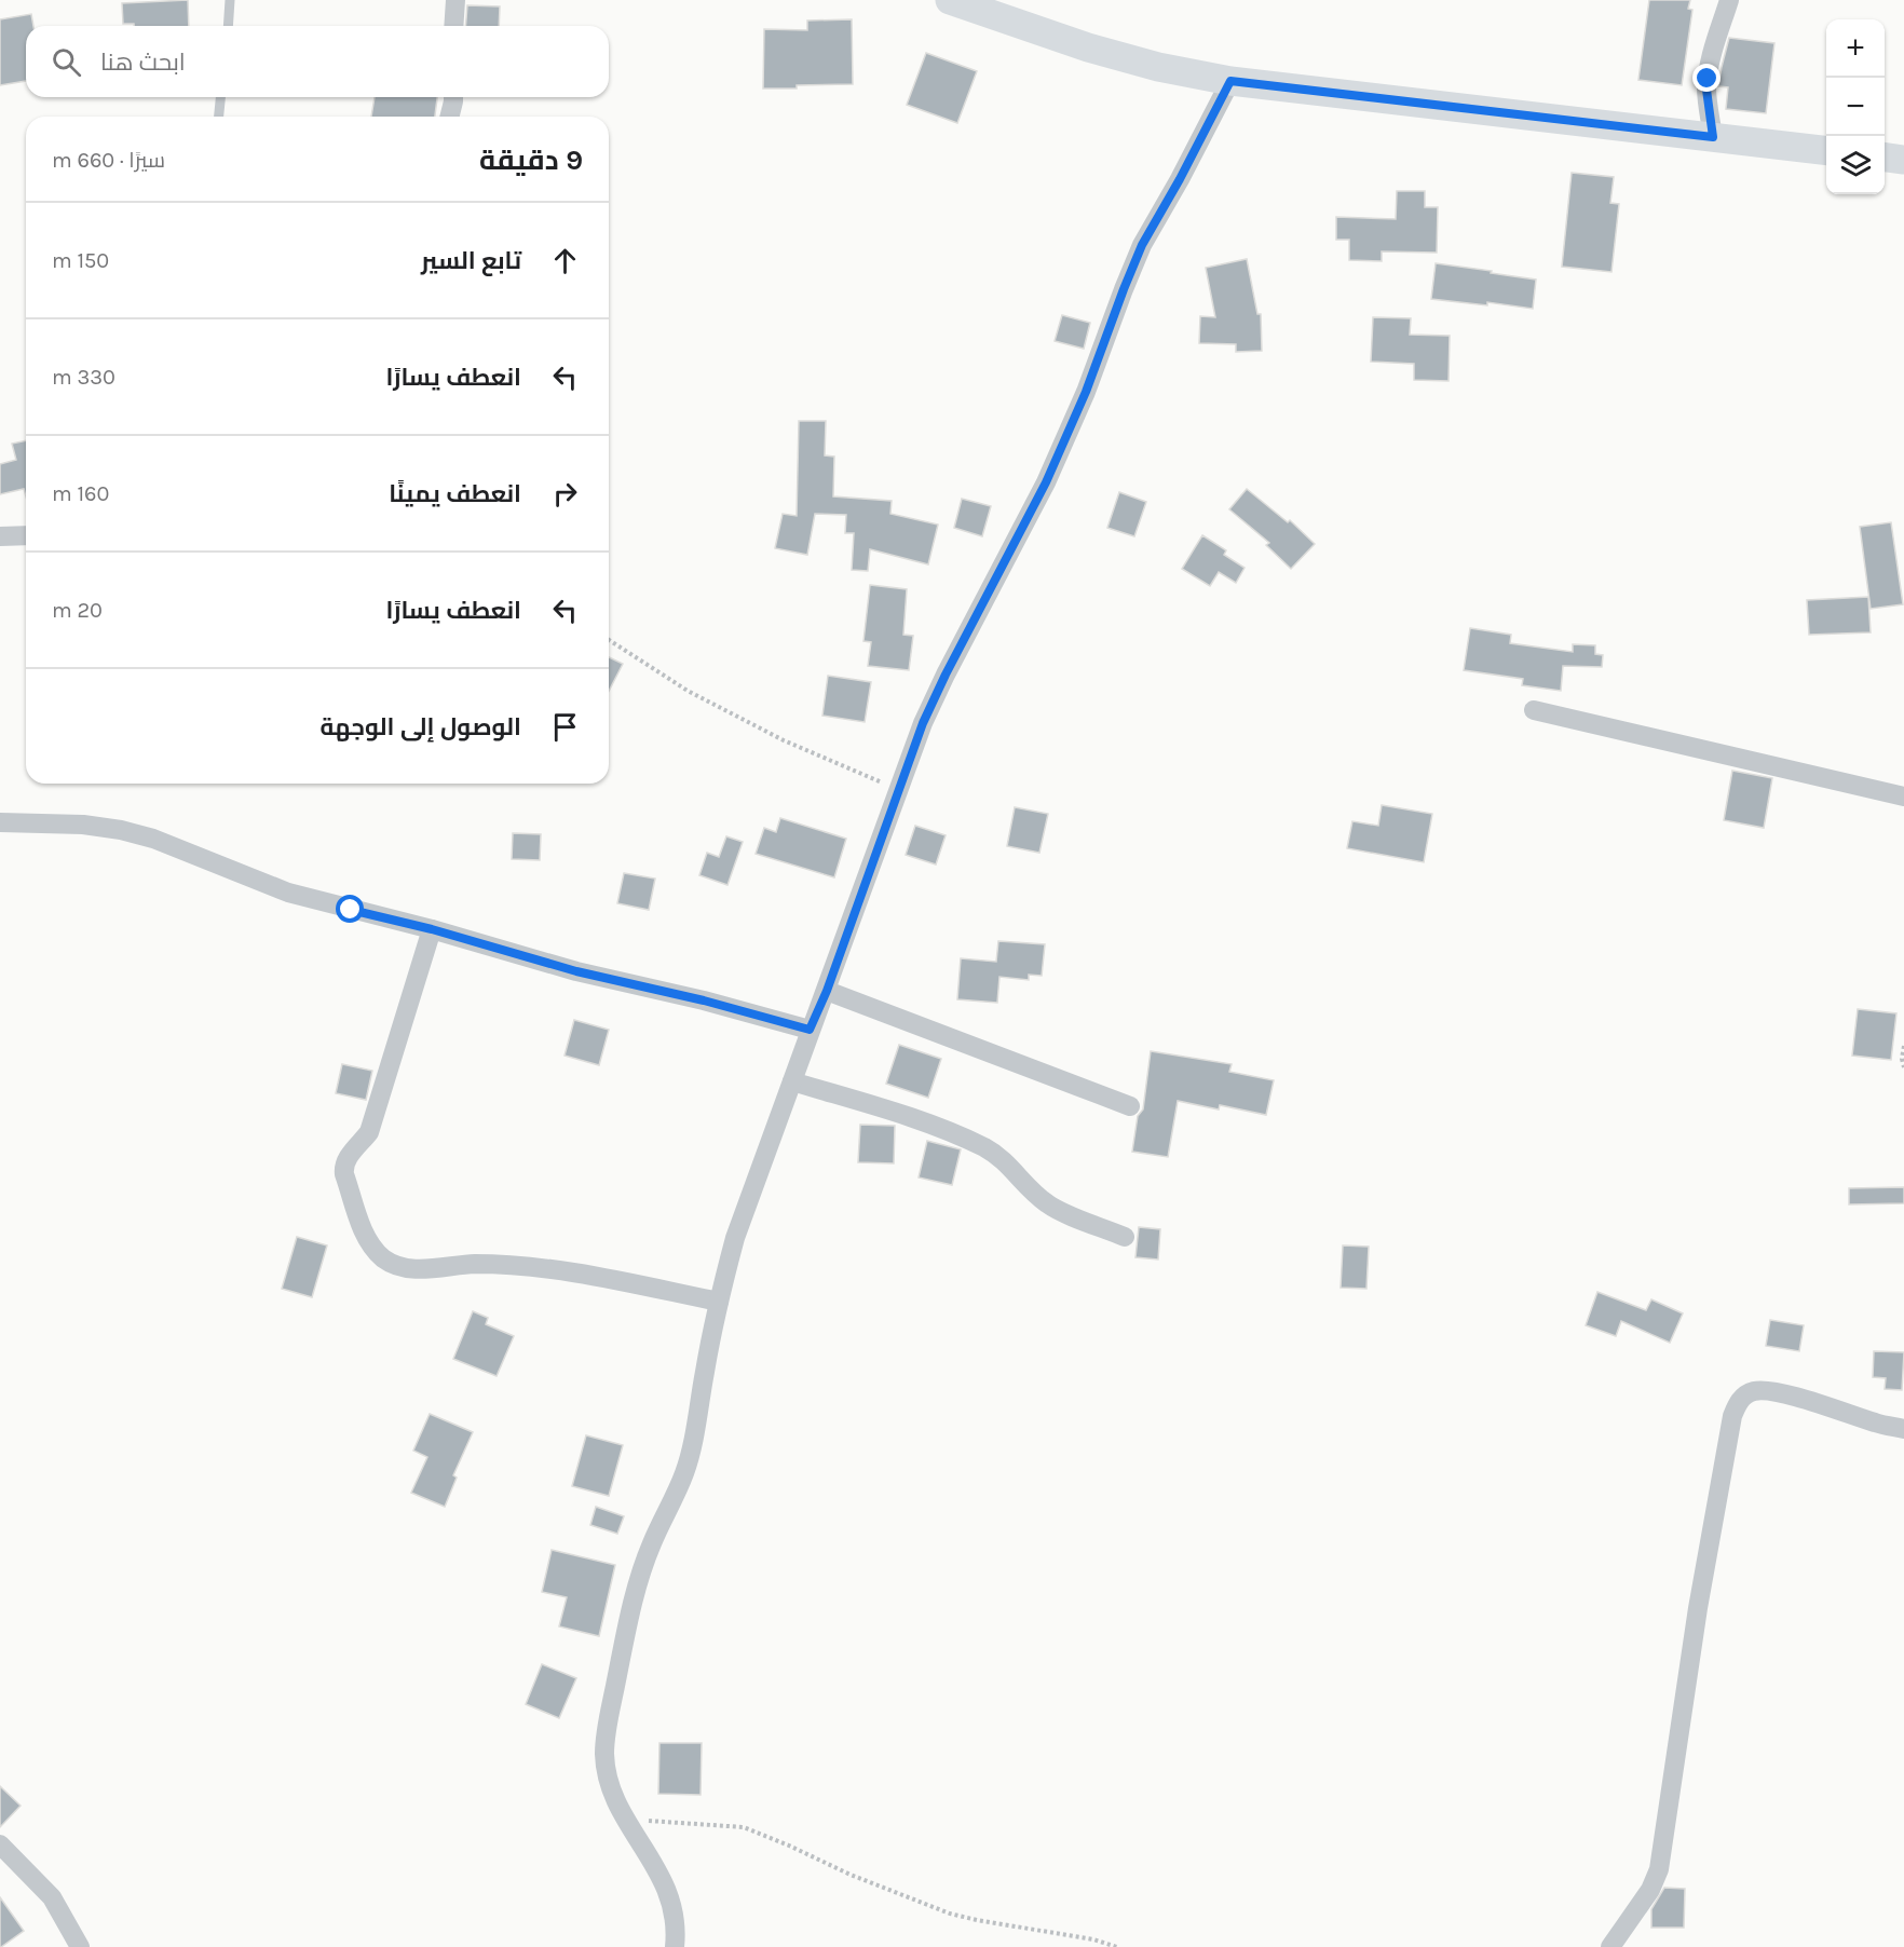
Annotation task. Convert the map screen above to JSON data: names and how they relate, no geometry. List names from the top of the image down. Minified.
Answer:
{"page":{"map_buttons":["+","−"],"search":"ابحث هنا","heading":["9 دقيقة","سيرًا · 660 m"],"list":[["تابع السير","150 m"],["انعطف يسارًا","330 m"],["انعطف يمينًا","160 m"],["انعطف يسارًا","20 m"],"الوصول إلى الوجهة"]}}
